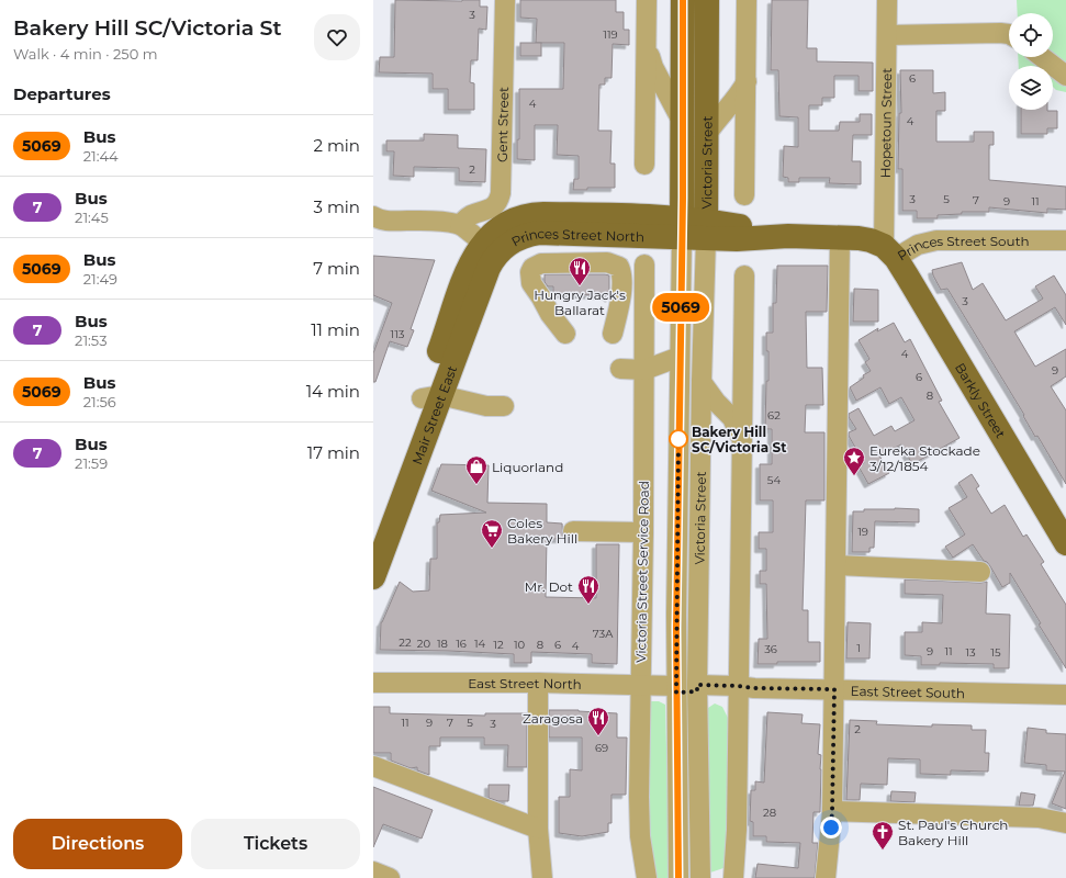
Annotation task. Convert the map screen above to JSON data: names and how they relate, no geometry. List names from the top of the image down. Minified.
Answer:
{"streets":{"main road":["Victoria Street","Princes Street North","Princes Street South","Barkly Street","Mair Street East"],"street":["Hopetoun Street","Gent Street","Victoria Street Service Road","East Street North","East Street South"]},"crossings":[["Hopetoun Street","Princes Street South"],["Hopetoun Street","Barkly Street"],["Victoria Street","Princes Street North"],["Victoria Street","Princes Street South"],["Victoria Street","East Street North"],["Victoria Street","East Street South"],["Princes Street North","Princes Street South"],["Princes Street North","Mair Street East"],["Princes Street South","Barkly Street"],["Victoria Street Service Road","East Street North"],["East Street North","East Street South"]],"places":{"restaurant":["Hungry Jack's Ballarat","Mr. Dot","Zaragosa"],"other":["Bakery Hill SC/Victoria St"],"place":["Eureka Stockade 3/12/1854"],"shop":["Liquorland"],"supermarket":["Coles Bakery Hill"],"church":["St. Paul's Church Bakery Hill"]},"lines":["bus line 5069"],"house_numbers":["3","119","6","4","4","2","3","5","7","9","11","3","113","4","9","6","8","62","54","19","73A","22","20","18","16","14","12","10","8","6","4","1","36","9","11","13","15","11","9","7","5","3","2","69","28"],"page":{"heading":[["Bakery Hill SC/Victoria St","Walk · 4 min · 250 m"],"Departures"],"on_map":"5069","list":[{"mark":"5069","name":"Bus","note":"21:44","value":"2 min"},{"mark":"7","name":"Bus","note":"21:45","value":"3 min"},{"mark":"5069","name":"Bus","note":"21:49","value":"7 min"},{"mark":"7","name":"Bus","note":"21:53","value":"11 min"},{"mark":"5069","name":"Bus","note":"21:56","value":"14 min"},{"mark":"7","name":"Bus","note":"21:59","value":"17 min"}],"buttons":["Directions","Tickets"]}}
